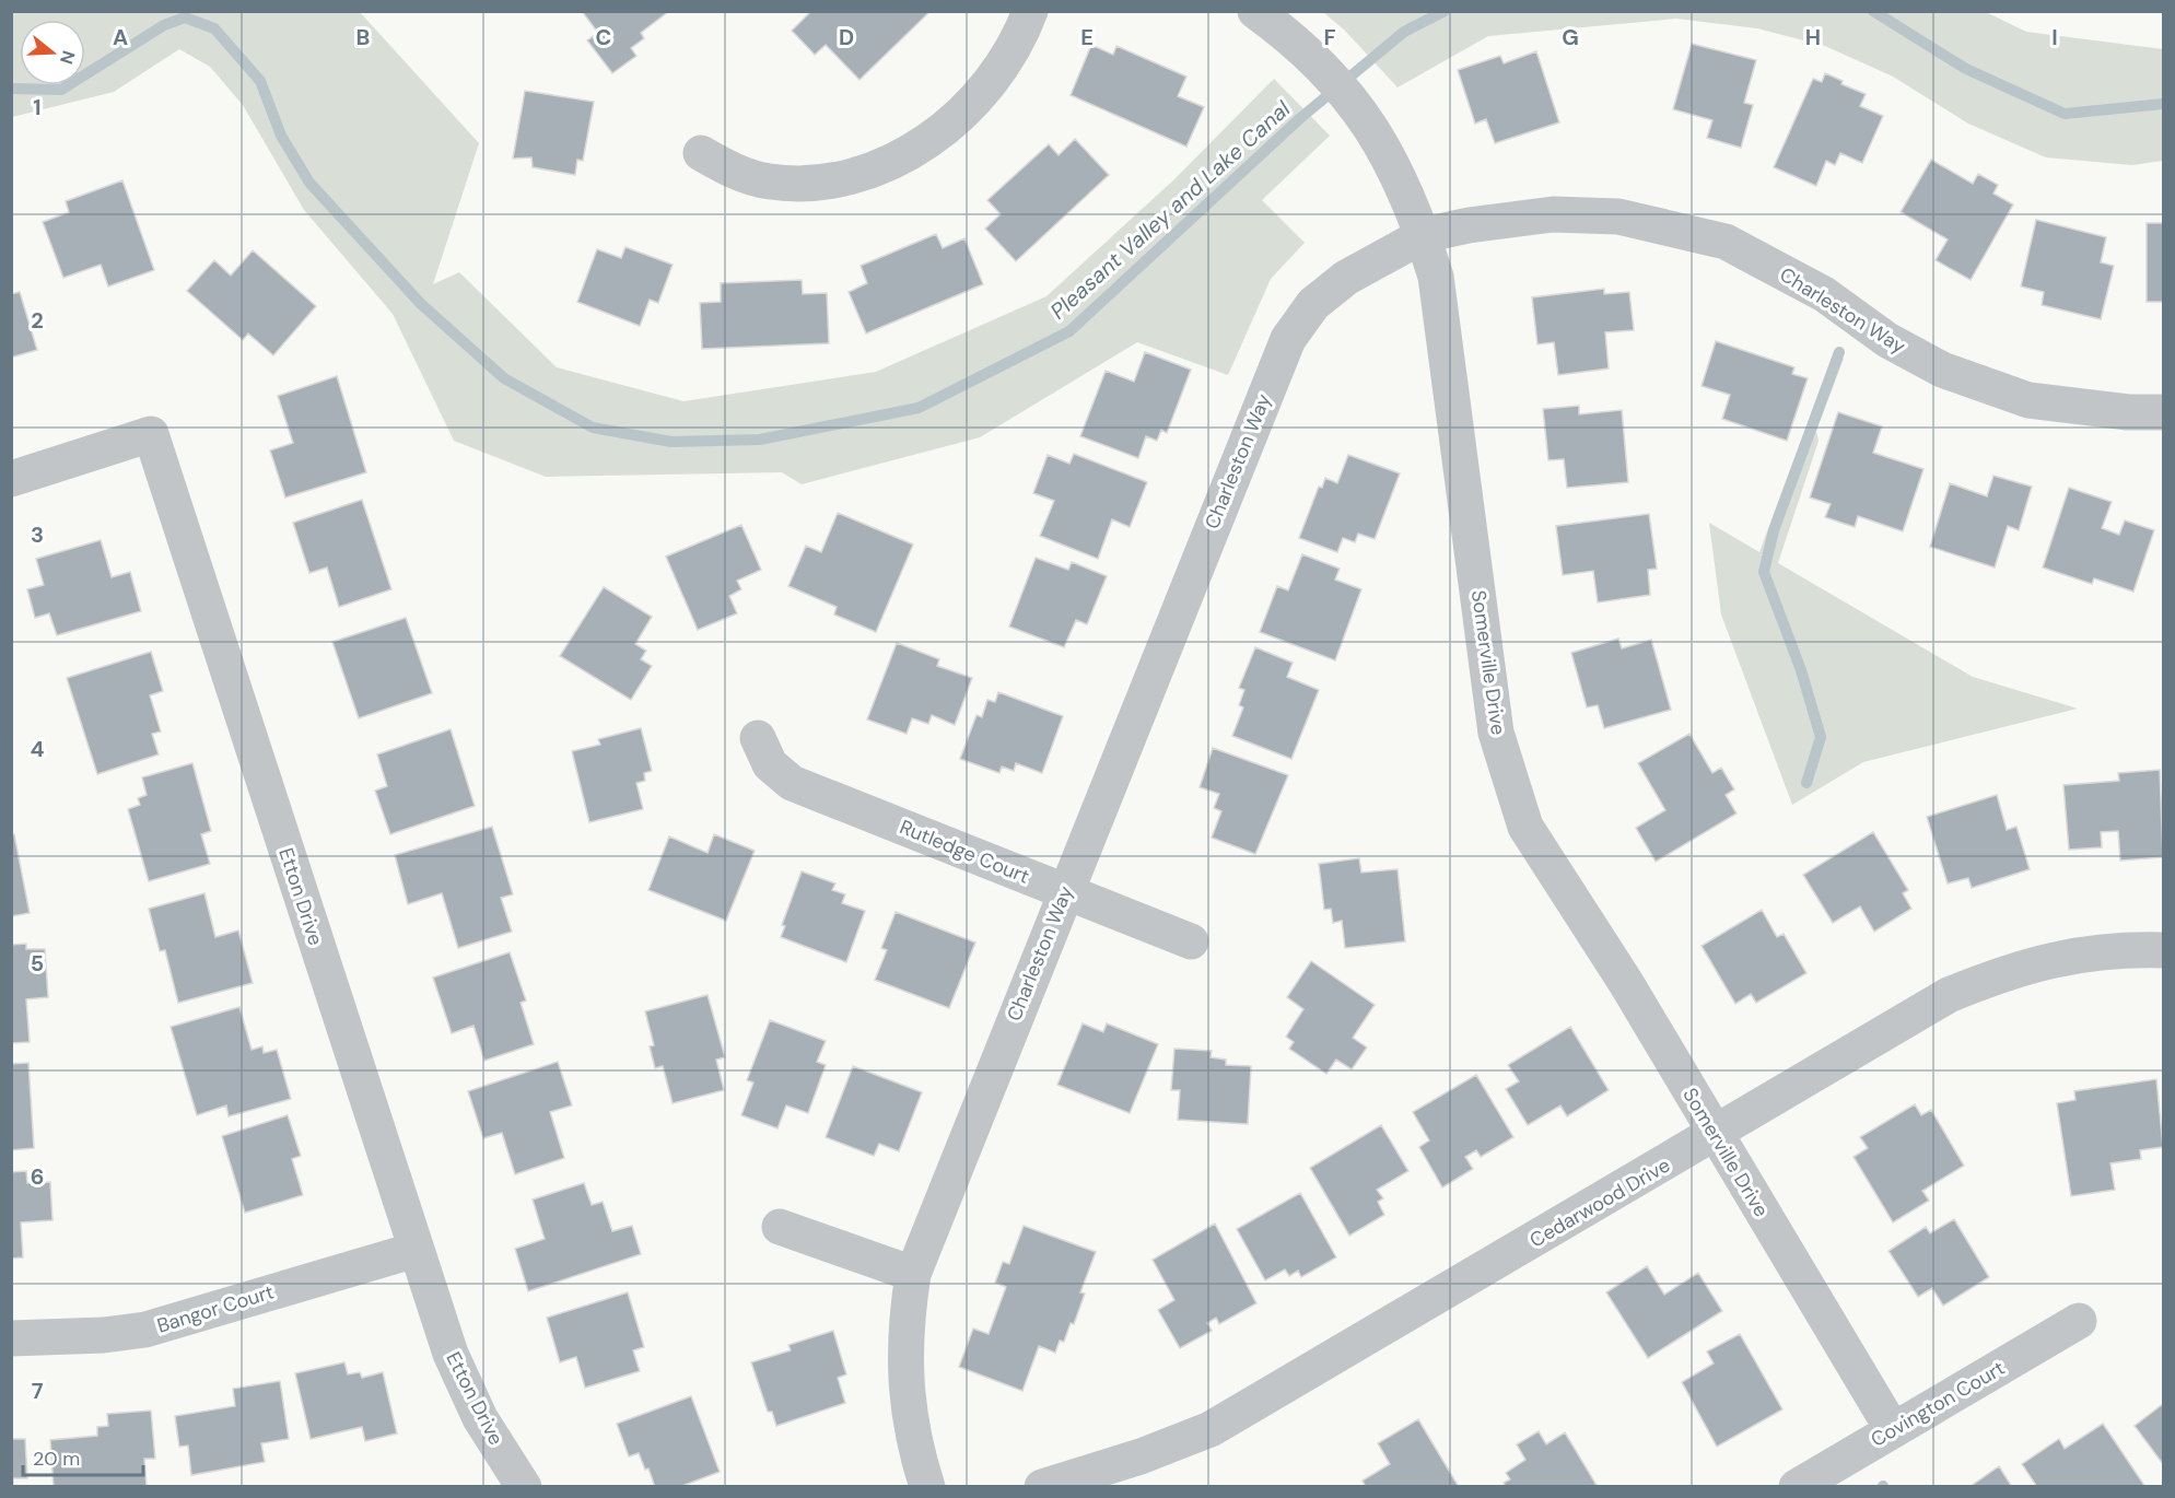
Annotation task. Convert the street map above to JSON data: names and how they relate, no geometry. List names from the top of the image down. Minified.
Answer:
{"streets":{"street":["Charleston Way","Somerville Drive","Rutledge Court","Etton Drive","Cedarwood Drive","Bangor Court","Covington Court"]},"crossings":[["Charleston Way","Somerville Drive"],["Charleston Way","Rutledge Court"],["Somerville Drive","Cedarwood Drive"],["Somerville Drive","Covington Court"],["Etton Drive","Bangor Court"]],"water":["Pleasant Valley and Lake Canal"],"scale_bar":"20 m","north":"right","grid":{"columns":["A","B","C","D","E","F","G","H","I"],"rows":["1","2","3","4","5","6","7"]}}
